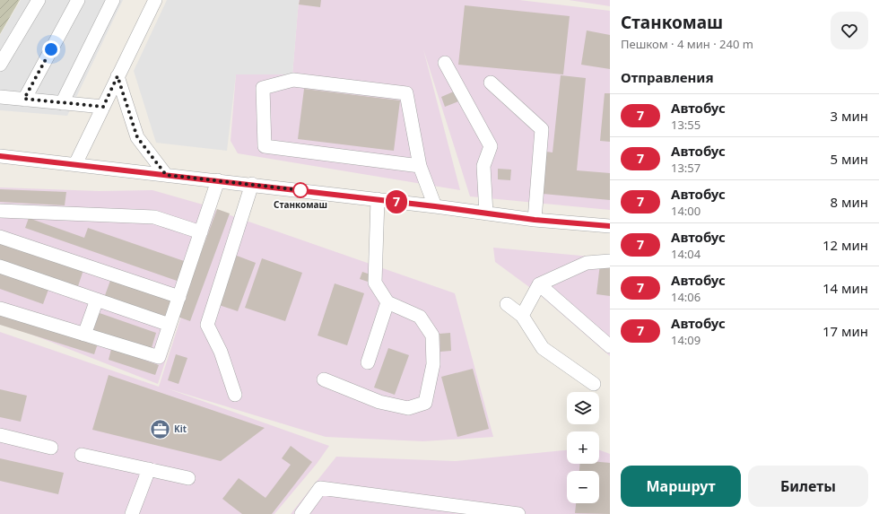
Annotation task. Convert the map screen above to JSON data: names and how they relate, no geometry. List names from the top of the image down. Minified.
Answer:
{"places":{"other":["Станкомаш"],"office":["Kit"]},"lines":["bus line 7"],"page":{"on_map":"7","heading":[["Станкомаш","Пешком · 4 мин · 240 m"],"Отправления"],"list":[{"mark":"7","name":"Автобус","note":"13:55","value":"3 мин"},{"mark":"7","name":"Автобус","note":"13:57","value":"5 мин"},{"mark":"7","name":"Автобус","note":"14:00","value":"8 мин"},{"mark":"7","name":"Автобус","note":"14:04","value":"12 мин"},{"mark":"7","name":"Автобус","note":"14:06","value":"14 мин"},{"mark":"7","name":"Автобус","note":"14:09","value":"17 мин"}],"map_buttons":["+","−"],"buttons":["Маршрут","Билеты"]}}
